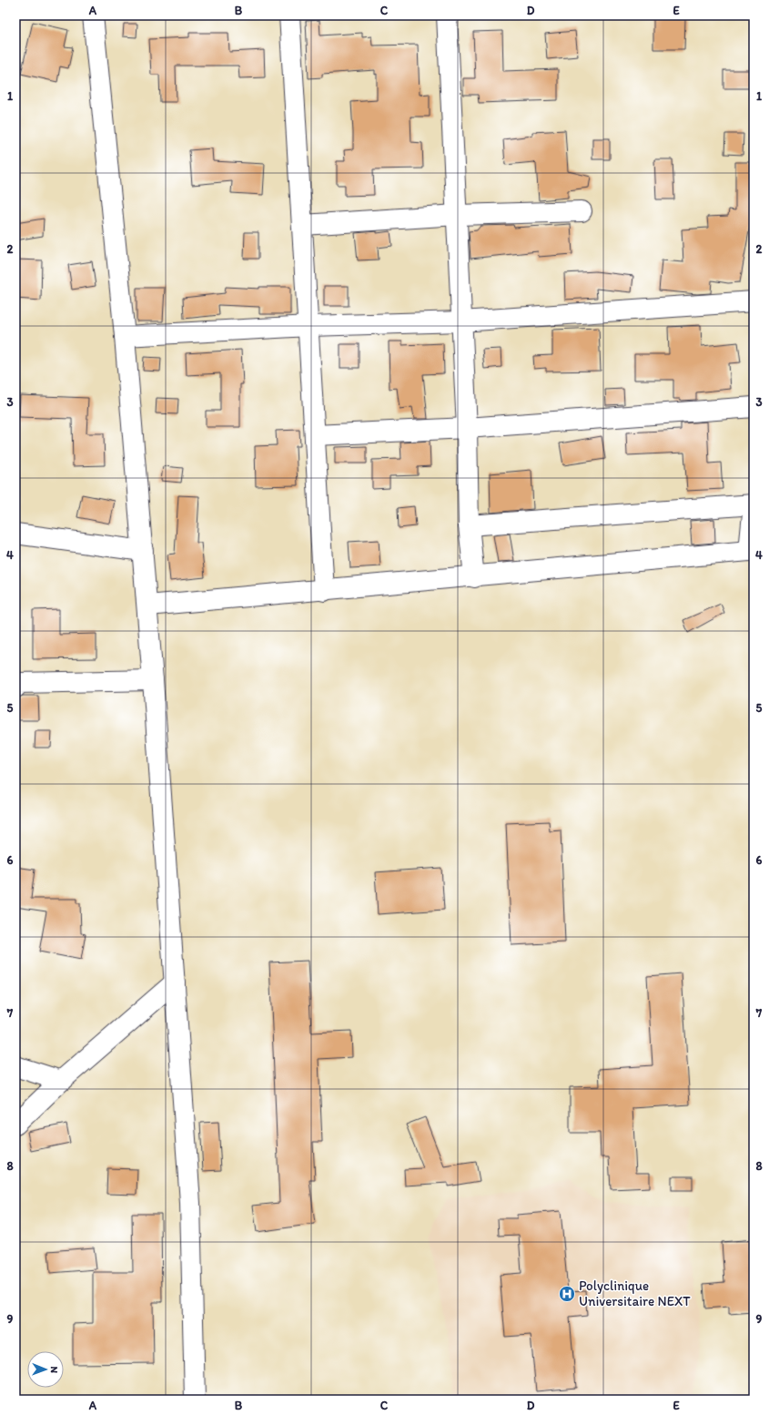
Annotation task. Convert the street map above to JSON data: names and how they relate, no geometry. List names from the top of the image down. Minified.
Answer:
{"places":{"hospital":["Polyclinique Universitaire NEXT"]},"north":"right","grid":{"columns":["A","B","C","D","E"],"rows":["1","2","3","4","5","6","7","8","9"]}}
